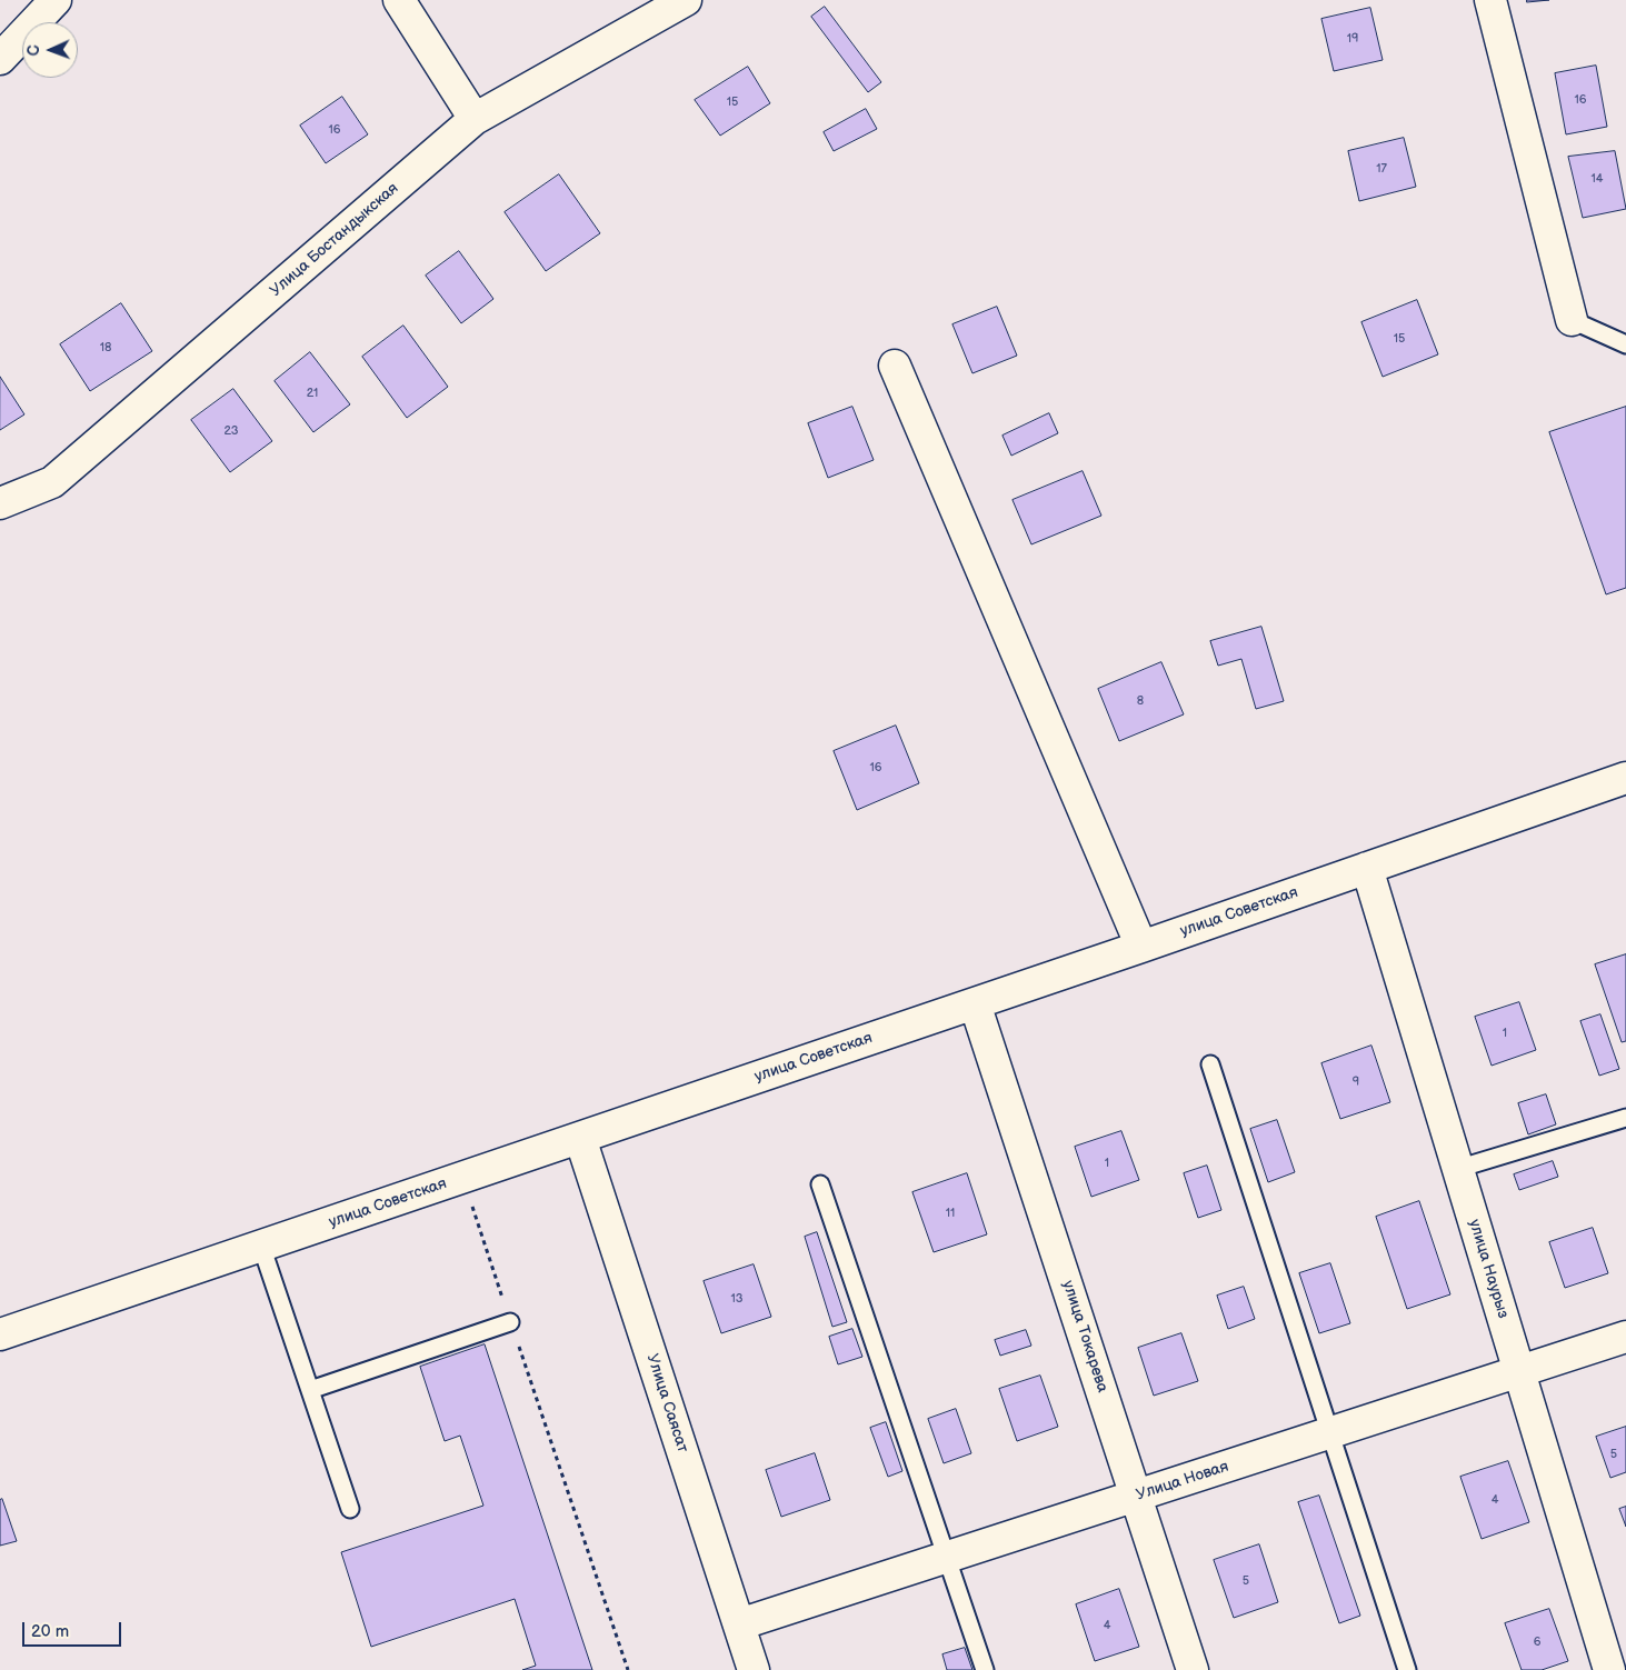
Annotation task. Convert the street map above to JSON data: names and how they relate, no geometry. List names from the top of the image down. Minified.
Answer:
{"streets":{"street":["Улица Бостандыкская","улица Советская","улица Наурыз","улица Токарева","Улица Саясат","Улица Новая"]},"crossings":[["улица Советская","улица Наурыз"],["улица Советская","улица Токарева"],["улица Советская","Улица Саясат"],["улица Наурыз","Улица Новая"],["улица Токарева","Улица Новая"],["Улица Саясат","Улица Новая"]],"house_numbers":["19","16","15","16","17","14","15","18","21","23","8","16","1","9","1","11","13","5","4","5","4","6"],"scale_bar":"20 m","north":"left"}
